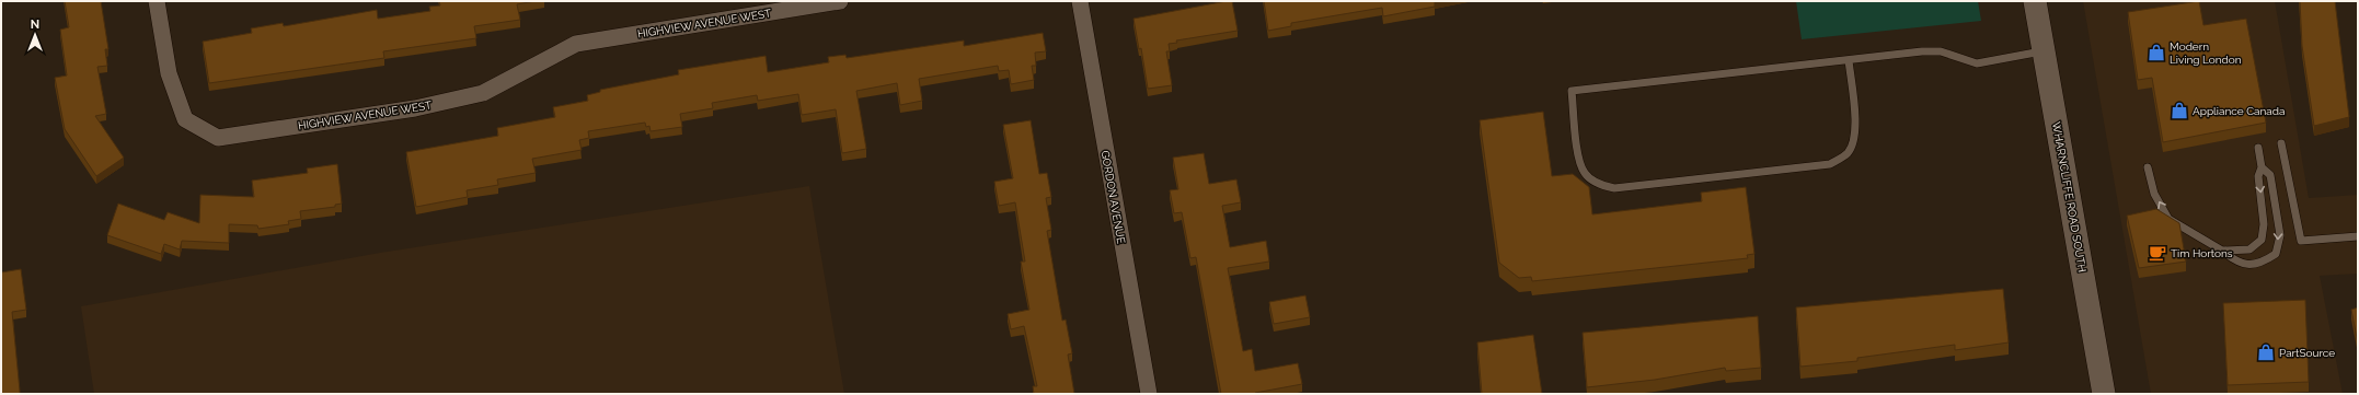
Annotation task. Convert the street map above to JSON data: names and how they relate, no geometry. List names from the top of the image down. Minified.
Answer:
{"streets":{"main road":["WHARNCLIFFE ROAD SOUTH"],"street":["HIGHVIEW AVENUE WEST","GORDON AVENUE"]},"places":{"shop":["Modern Living London","Appliance Canada","PartSource"],"cafe":["Tim Hortons"]},"north":"top"}
